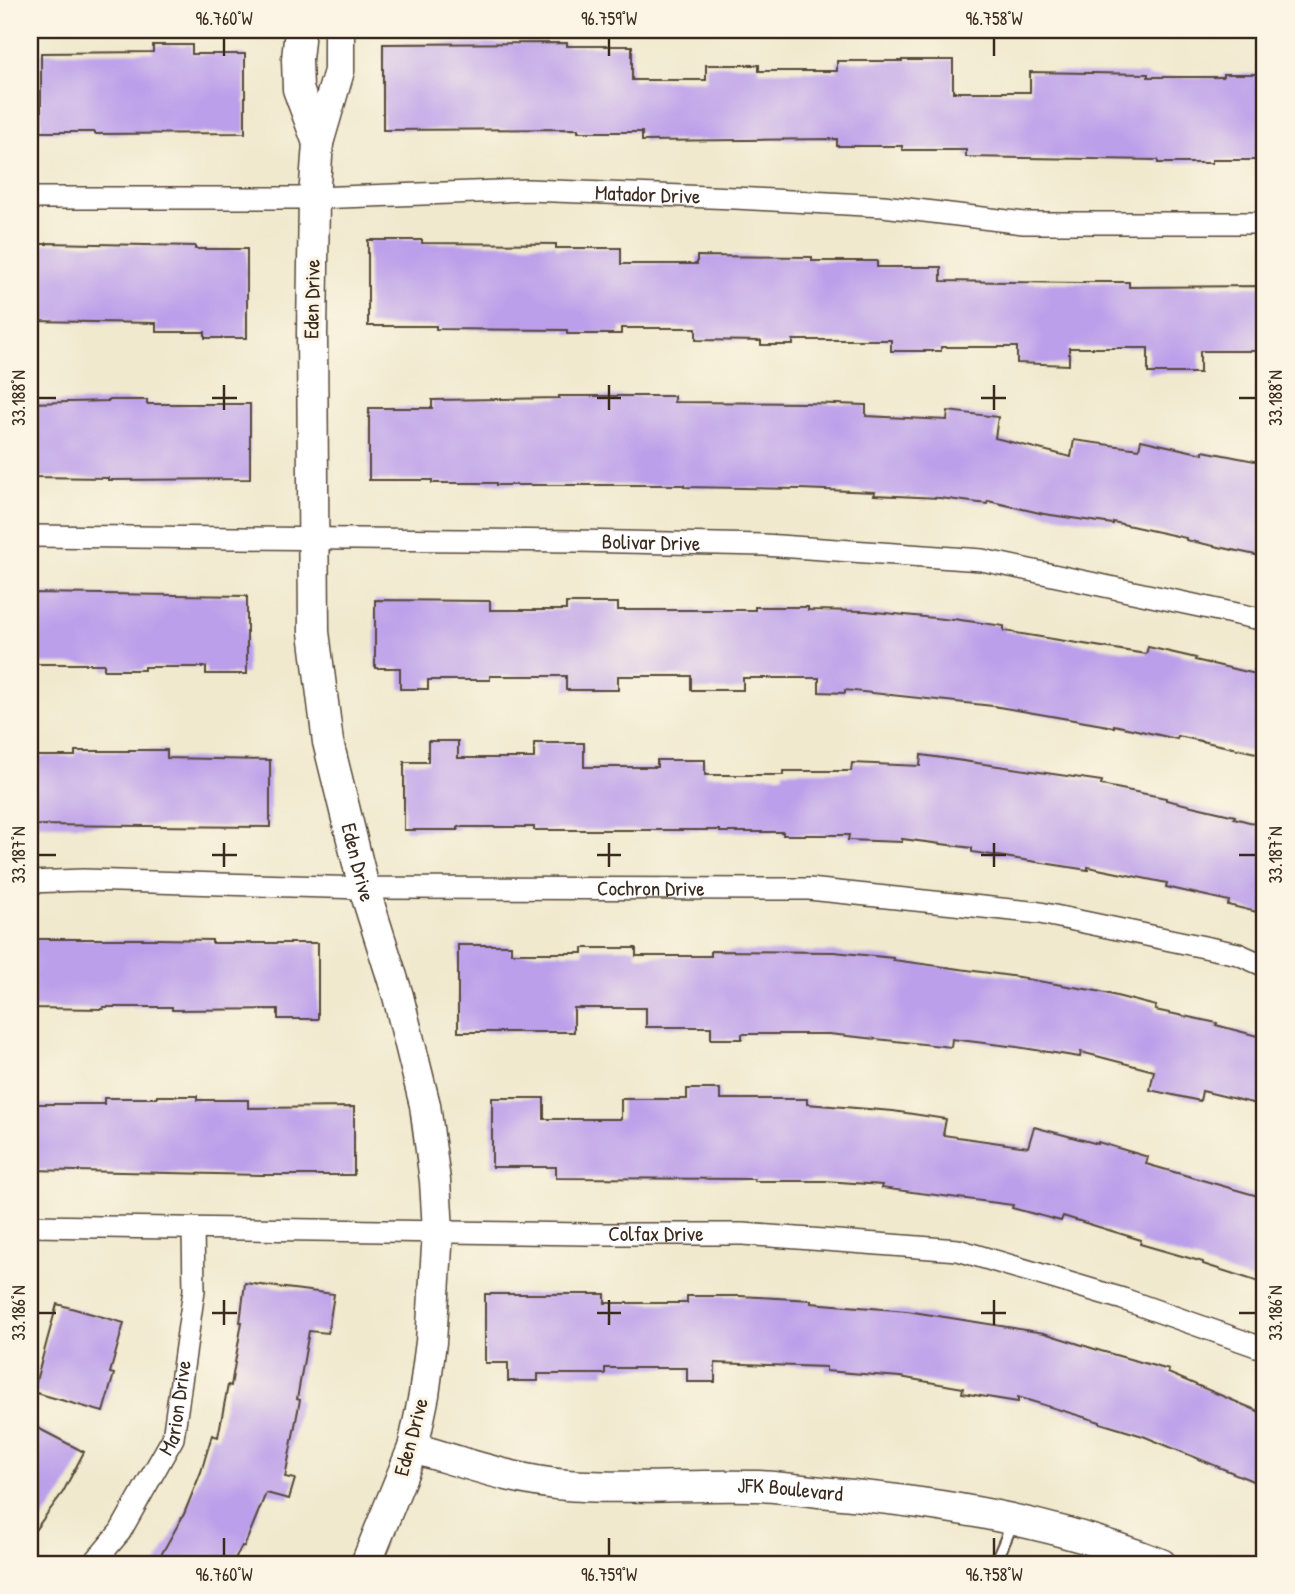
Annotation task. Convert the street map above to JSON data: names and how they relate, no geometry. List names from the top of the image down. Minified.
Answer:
{"streets":{"street":["Matador Drive","Eden Drive","Bolivar Drive","Cochron Drive","Colfax Drive","Marion Drive","JFK Boulevard"]},"crossings":[["Matador Drive","Eden Drive"],["Eden Drive","Bolivar Drive"],["Eden Drive","Cochron Drive"],["Eden Drive","Colfax Drive"],["Eden Drive","JFK Boulevard"],["Colfax Drive","Marion Drive"]],"coordinates":["96.760°W","96.759°W","96.758°W","33.188°N","33.187°N","33.186°N"]}
